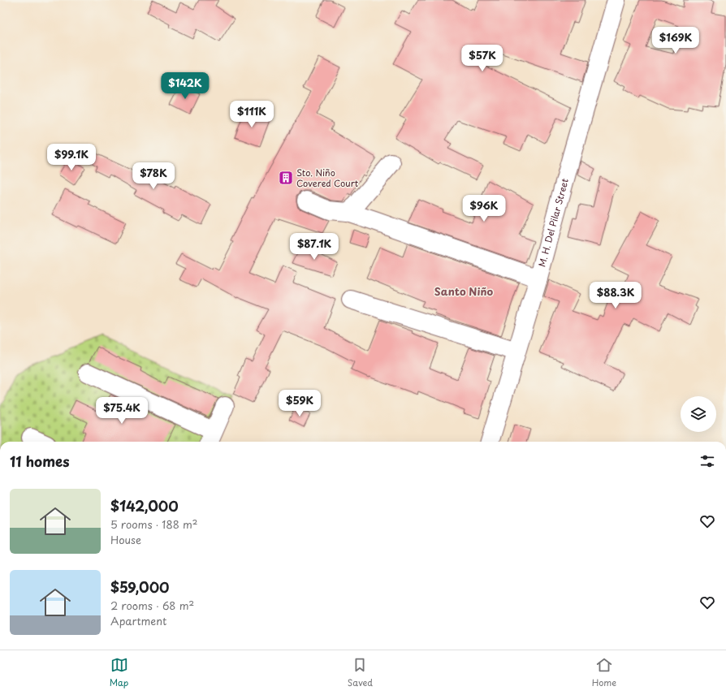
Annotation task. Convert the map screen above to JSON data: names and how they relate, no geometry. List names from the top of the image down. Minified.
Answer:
{"streets":{"street":["M. H. Del Pilar Street"]},"districts":["Santo Niño"],"places":{"building":["Sto. Niño Covered Court"]},"page":{"price":["$169K","$57K","$142K","$111K","$99.1K","$78K","$96K","$87.1K","$88.3K","$59K","$75.4K"],"heading":"11 homes","list":[{"name":"$142,000","note":"5 rooms · 188 m² · House"},{"name":"$59,000","note":"2 rooms · 68 m² · Apartment"}],"tabs":["Map","Saved","Home"]}}
